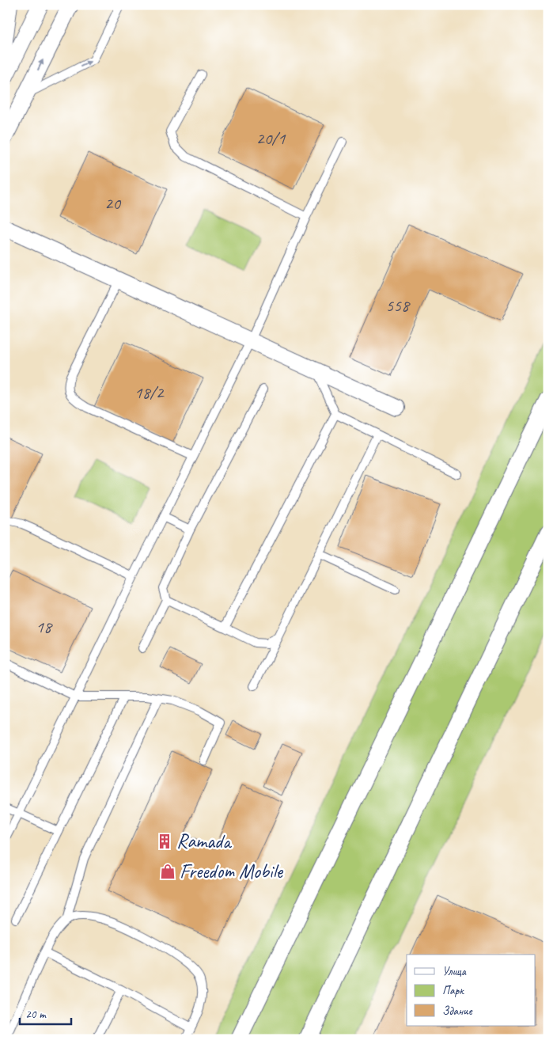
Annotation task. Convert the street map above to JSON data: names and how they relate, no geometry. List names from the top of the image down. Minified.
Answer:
{"places":{"building":["Ramada"],"shop":["Freedom Mobile"]},"house_numbers":["20/1","20","558","18/2","18"],"legend":["Улица","Парк","Здание"],"scale_bar":"20 m"}
